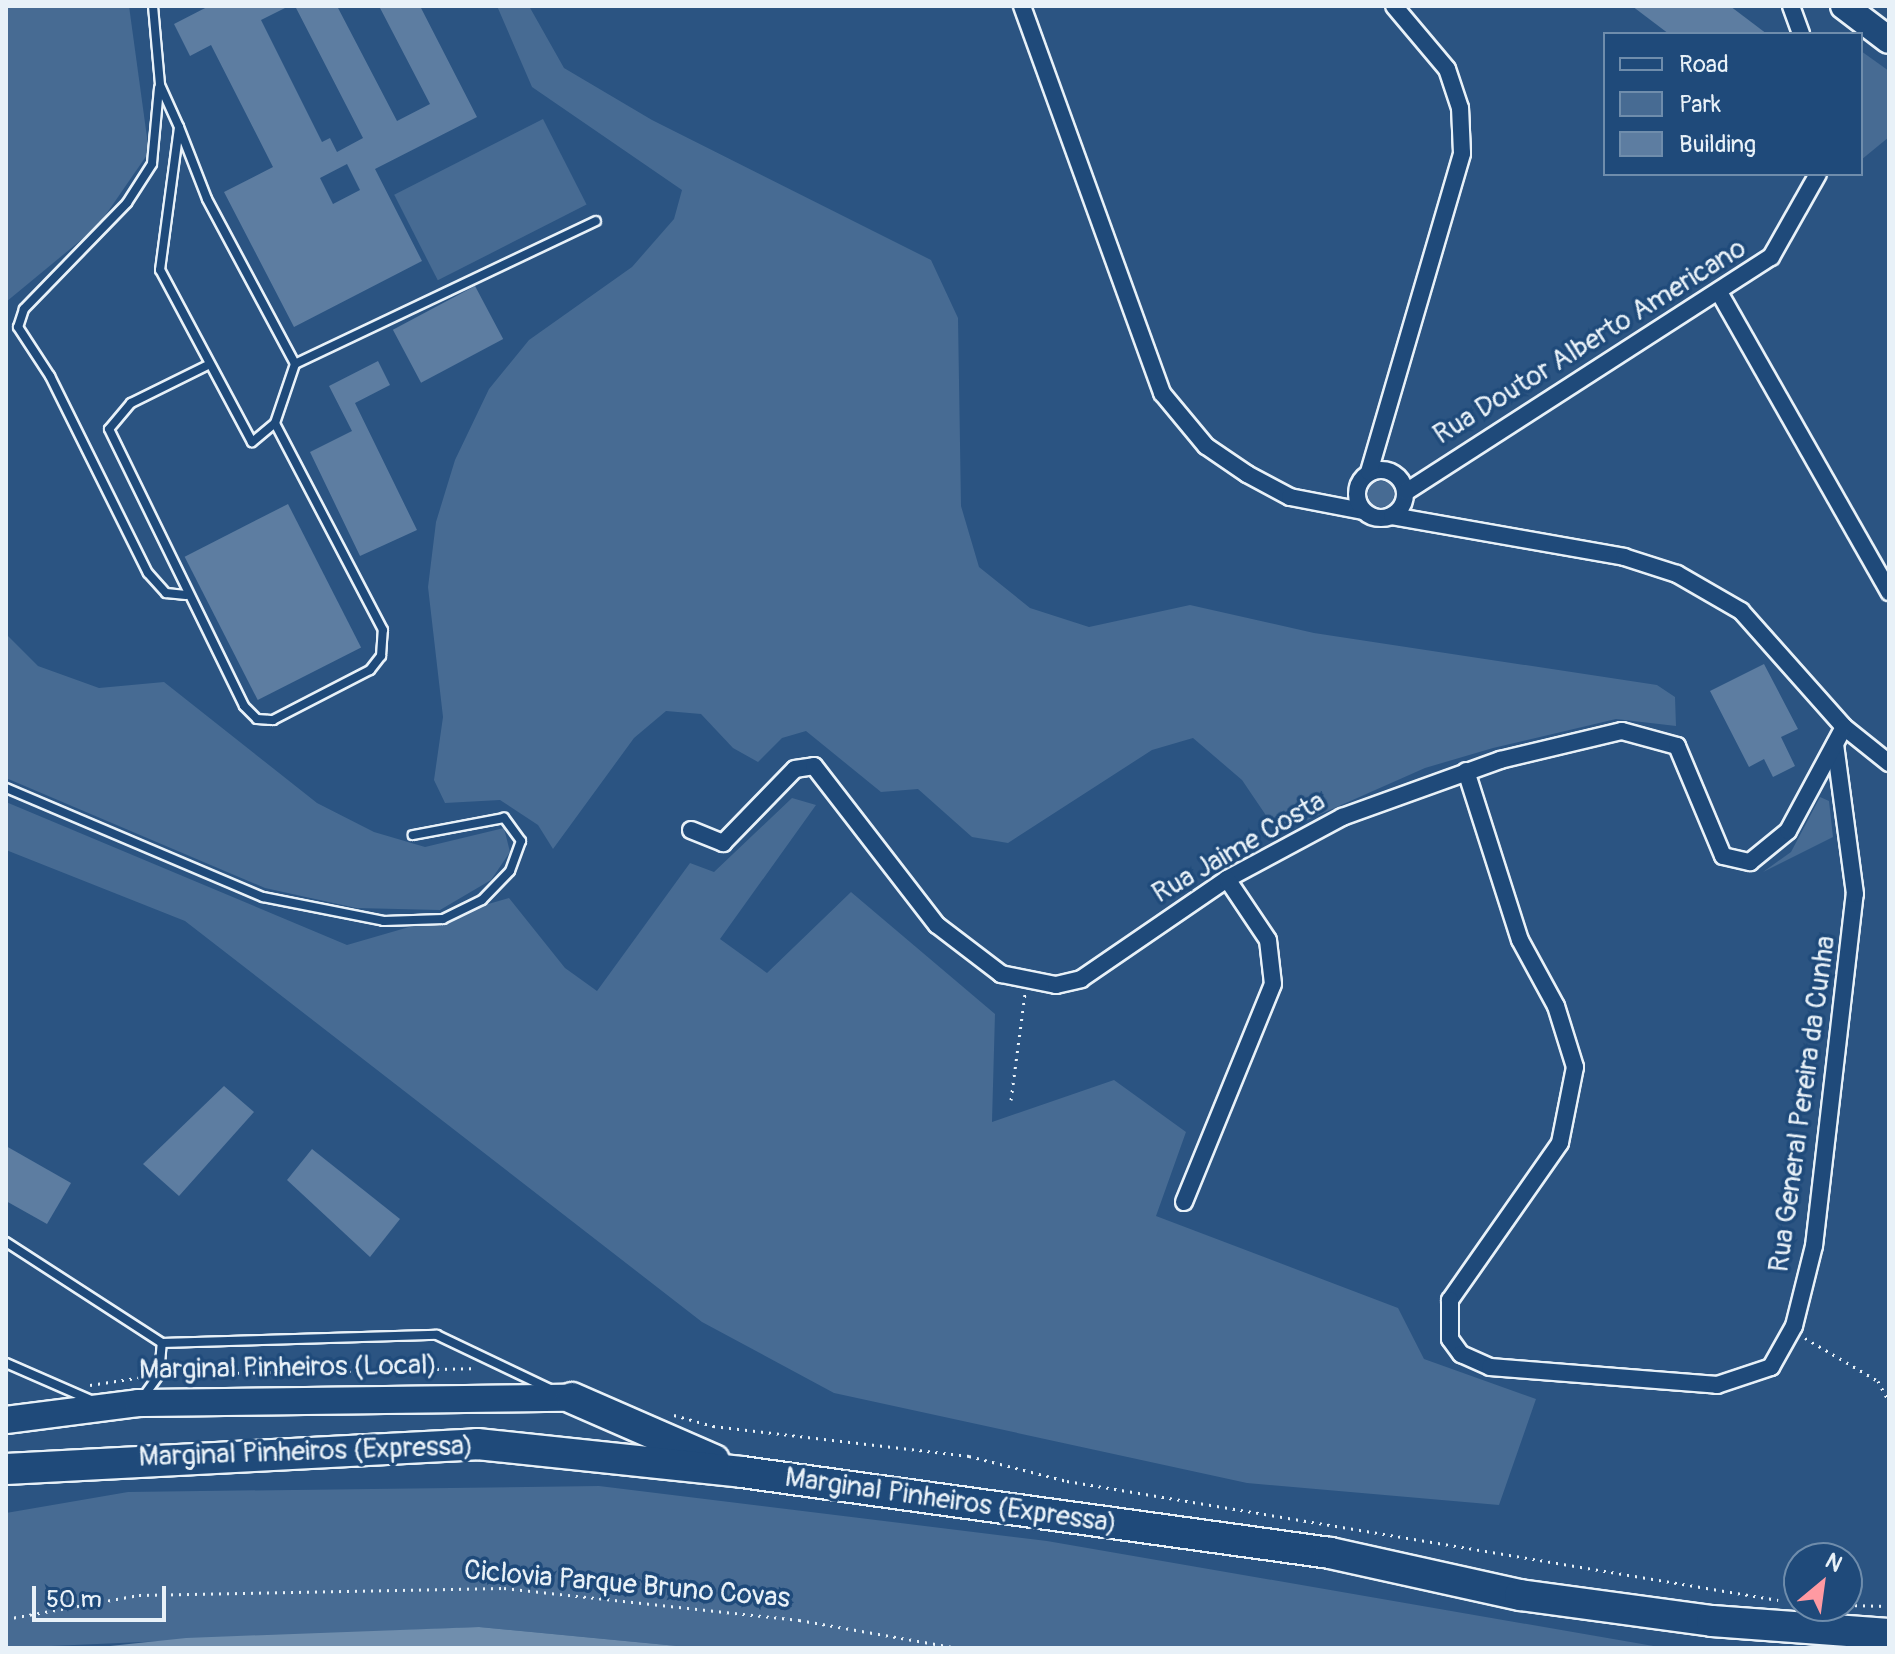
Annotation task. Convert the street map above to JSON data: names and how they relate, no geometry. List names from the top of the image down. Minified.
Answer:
{"streets":{"highway":["Marginal Pinheiros (Expressa)"],"main road":["Marginal Pinheiros (Local)"],"street":["Rua Doutor Alberto Americano","Rua Jaime Costa","Rua General Pereira da Cunha"],"path":["Ciclovia Parque Bruno Covas"]},"crossings":[["Rua Jaime Costa","Rua General Pereira da Cunha"]],"legend":["Road","Park","Building"],"scale_bar":"50 m","north":"top right"}
